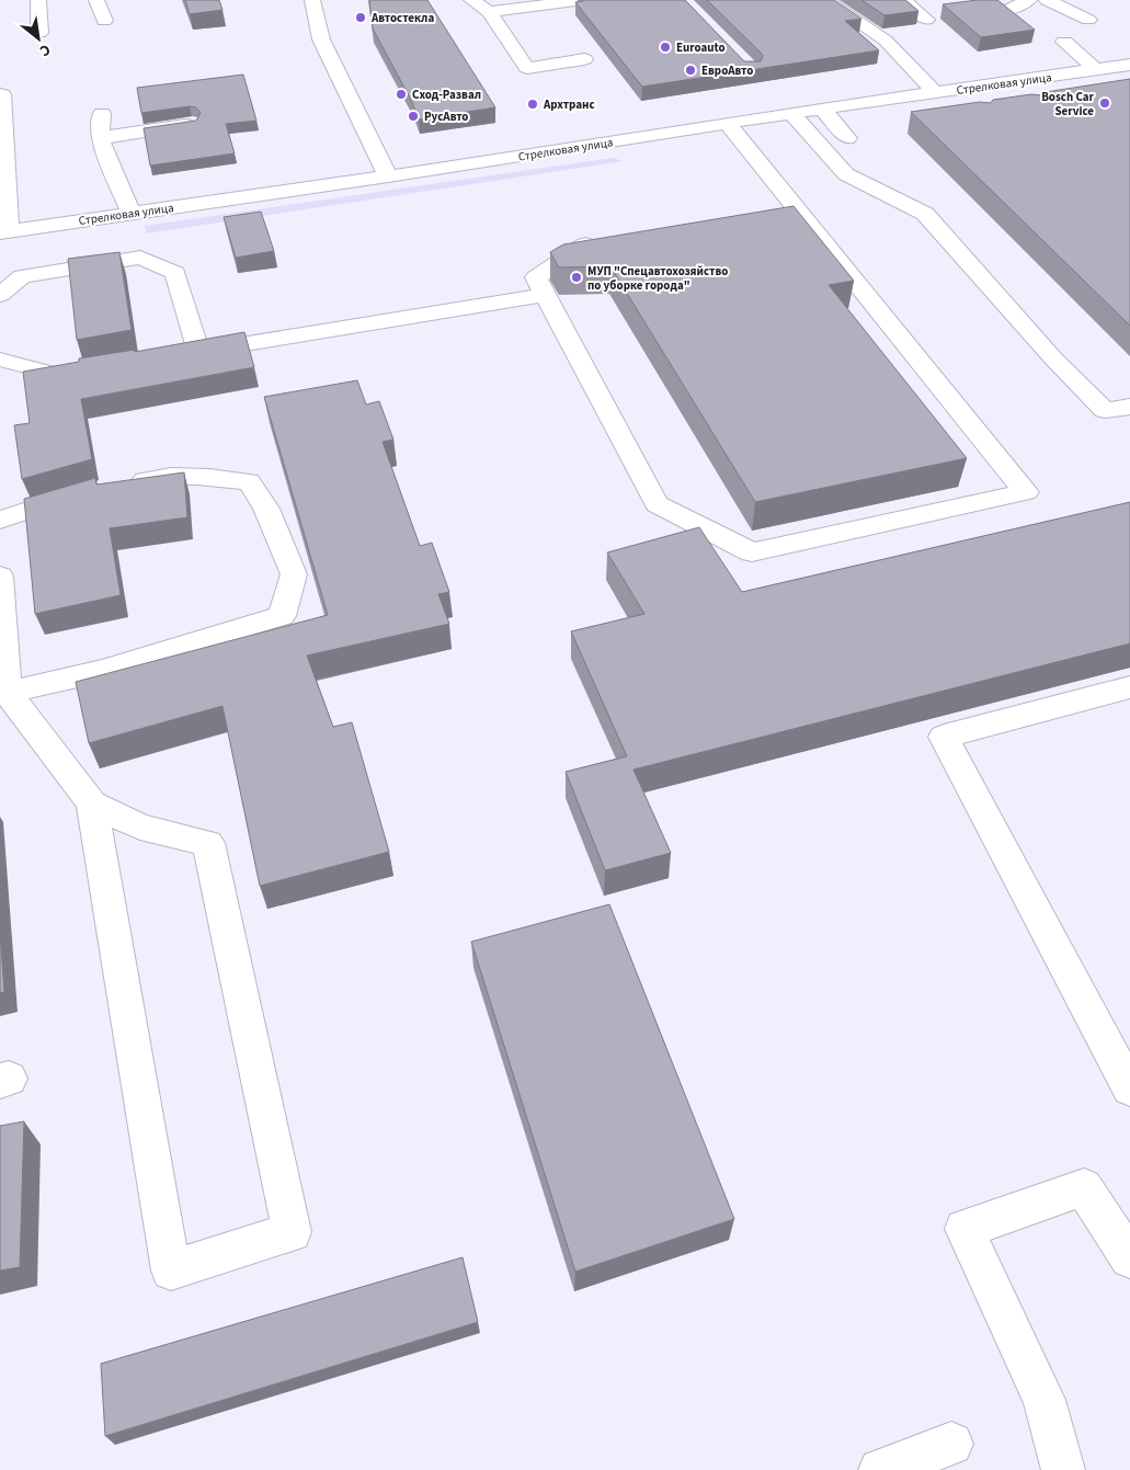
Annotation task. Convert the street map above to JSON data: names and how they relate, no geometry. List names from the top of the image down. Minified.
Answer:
{"streets":{"street":["Стрелковая улица"]},"places":["Автостекла","Euroauto","ЕвроАвто","Сход-Развал","Bosch Car Service","Архтранс","РусАвто","МУП \"Спецавтохозяйство по уборке города\""],"north":"bottom right"}
